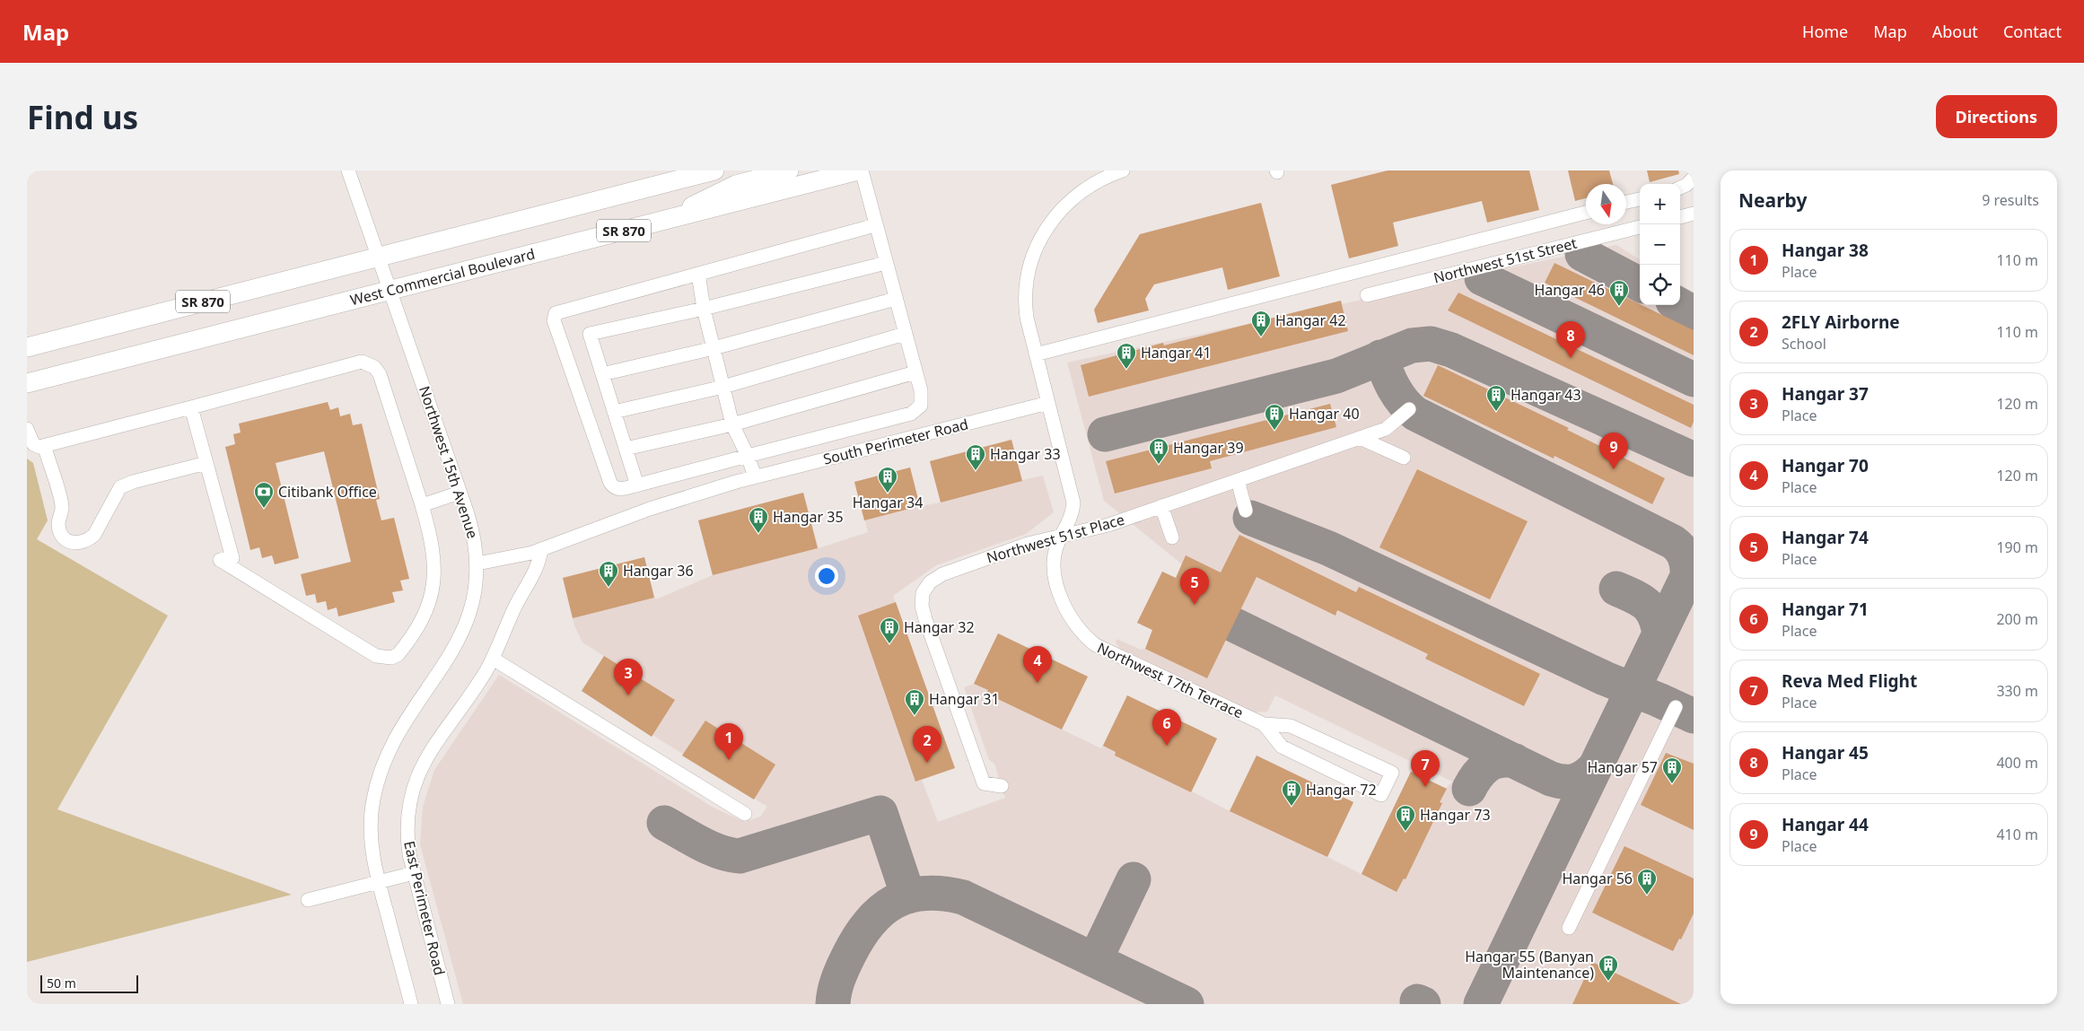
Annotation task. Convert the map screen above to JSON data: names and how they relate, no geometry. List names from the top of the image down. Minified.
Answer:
{"streets":{"highway":["SR 870","West Commercial Boulevard"],"street":["Northwest 51st Street","South Perimeter Road","Northwest 15th Avenue","Northwest 51st Place","Northwest 17th Terrace","East Perimeter Road"]},"crossings":[["SR 870","Northwest 15th Avenue"],["West Commercial Boulevard","Northwest 15th Avenue"],["South Perimeter Road","Northwest 15th Avenue"],["South Perimeter Road","Northwest 17th Terrace"],["South Perimeter Road","East Perimeter Road"],["Northwest 51st Place","Northwest 17th Terrace"]],"places":{"building":["Hangar 46","Hangar 42","Hangar 41","Hangar 43","Hangar 40","Hangar 39","Hangar 33","Hangar 34","Hangar 35","Hangar 36","Hangar 32","Hangar 31","Hangar 57","Hangar 72","Hangar 73","Hangar 56","Hangar 55 (Banyan Maintenance)"],"bank":["Citibank Office"]},"scale_bar":"50 m","north":"bottom","page":{"header":"Map","nav":["Home","Map","About","Contact"],"buttons":"Directions","title":"Find us","heading":["Nearby","9 results"],"map_buttons":["+","−"],"list":[{"mark":"1","name":"Hangar 38","note":"Place","value":"110 m"},{"mark":"2","name":"2FLY Airborne","note":"School","value":"110 m"},{"mark":"3","name":"Hangar 37","note":"Place","value":"120 m"},{"mark":"4","name":"Hangar 70","note":"Place","value":"120 m"},{"mark":"5","name":"Hangar 74","note":"Place","value":"190 m"},{"mark":"6","name":"Hangar 71","note":"Place","value":"200 m"},{"mark":"7","name":"Reva Med Flight","note":"Place","value":"330 m"},{"mark":"8","name":"Hangar 45","note":"Place","value":"400 m"},{"mark":"9","name":"Hangar 44","note":"Place","value":"410 m"}],"pins":["8","9","5","4","3","6","1","2","7"],"scale":"50 m"}}
